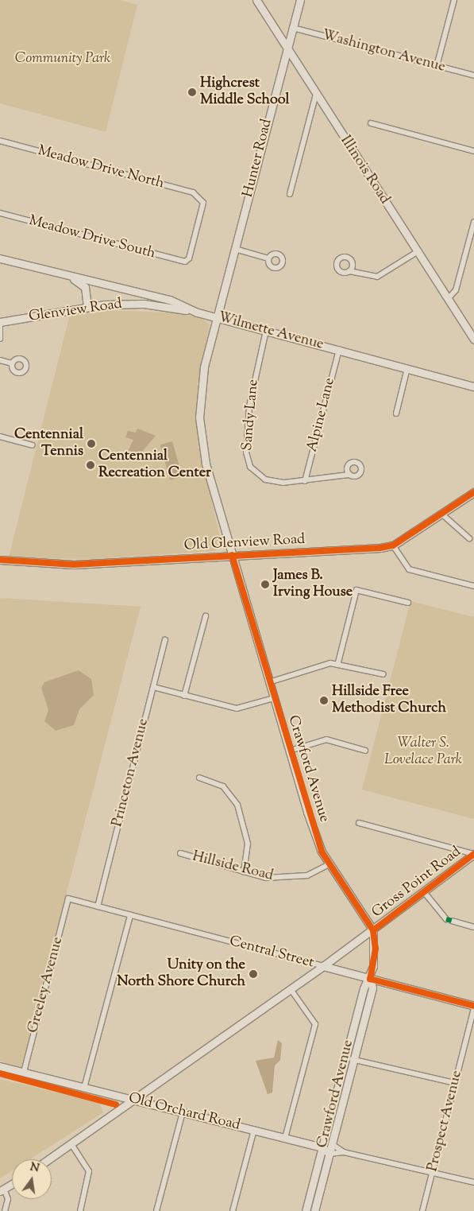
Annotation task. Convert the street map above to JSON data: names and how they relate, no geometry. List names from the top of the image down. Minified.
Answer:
{"streets":{"main road":["Hunter Road","Illinois Road","Glenview Road","Wilmette Avenue","Old Glenview Road","Crawford Avenue","Gross Point Road","Central Street","Old Orchard Road"],"street":["Washington Avenue","Meadow Drive North","Meadow Drive South","Sandy Lane","Alpine Lane","Princeton Avenue","Hillside Road","Greeley Avenue","Prospect Avenue"]},"crossings":[["Washington Avenue","Hunter Road"],["Hunter Road","Illinois Road"],["Hunter Road","Wilmette Avenue"],["Hunter Road","Crawford Avenue"],["Meadow Drive North","Meadow Drive South"],["Glenview Road","Wilmette Avenue"],["Wilmette Avenue","Sandy Lane"],["Wilmette Avenue","Alpine Lane"],["Wilmette Avenue","Crawford Avenue"],["Sandy Lane","Alpine Lane"],["Old Glenview Road","Crawford Avenue"],["Crawford Avenue","Hillside Road"],["Crawford Avenue","Gross Point Road"],["Crawford Avenue","Central Street"],["Crawford Avenue","Old Orchard Road"],["Princeton Avenue","Central Street"],["Gross Point Road","Central Street"],["Gross Point Road","Old Orchard Road"],["Central Street","Greeley Avenue"],["Central Street","Prospect Avenue"],["Greeley Avenue","Old Orchard Road"]],"parks":["Community Park","Walter S. Lovelace Park"],"places":["Highcrest Middle School","Centennial Tennis","Centennial Recreation Center","James B. Irving House","Hillside Free Methodist Church","Unity on the North Shore Church"],"north":"top"}
